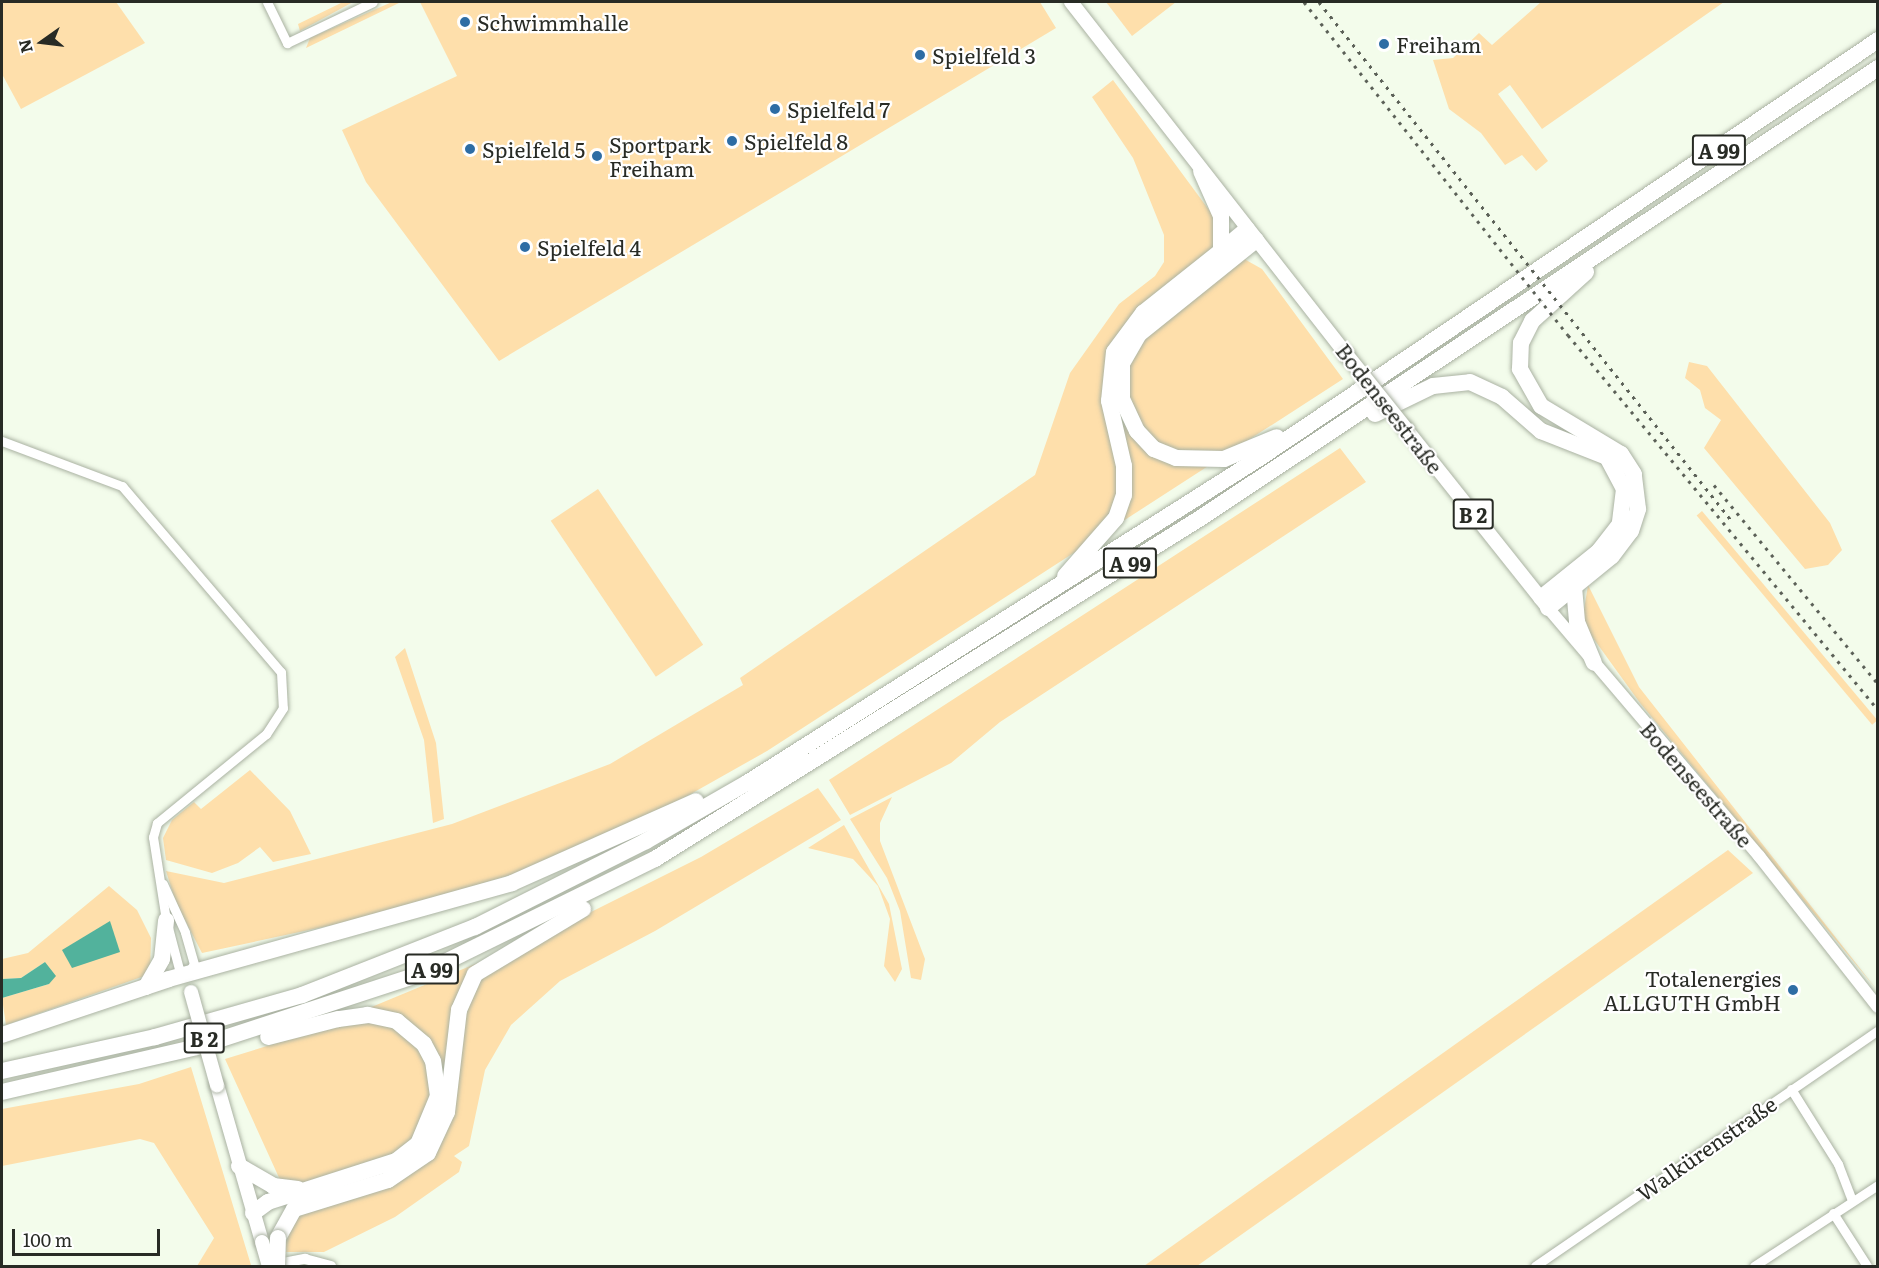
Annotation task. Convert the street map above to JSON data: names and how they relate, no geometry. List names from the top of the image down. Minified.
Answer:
{"streets":{"highway":["A 99"],"main road":["Bodenseestraße","B 2"],"street":["Walkürenstraße"]},"places":["Schwimmhalle","Freiham","Spielfeld 3","Spielfeld 7","Spielfeld 8","Spielfeld 5","Sportpark Freiham","Spielfeld 4","Totalenergies ALLGUTH GmbH"],"scale_bar":"100 m","north":"left"}
